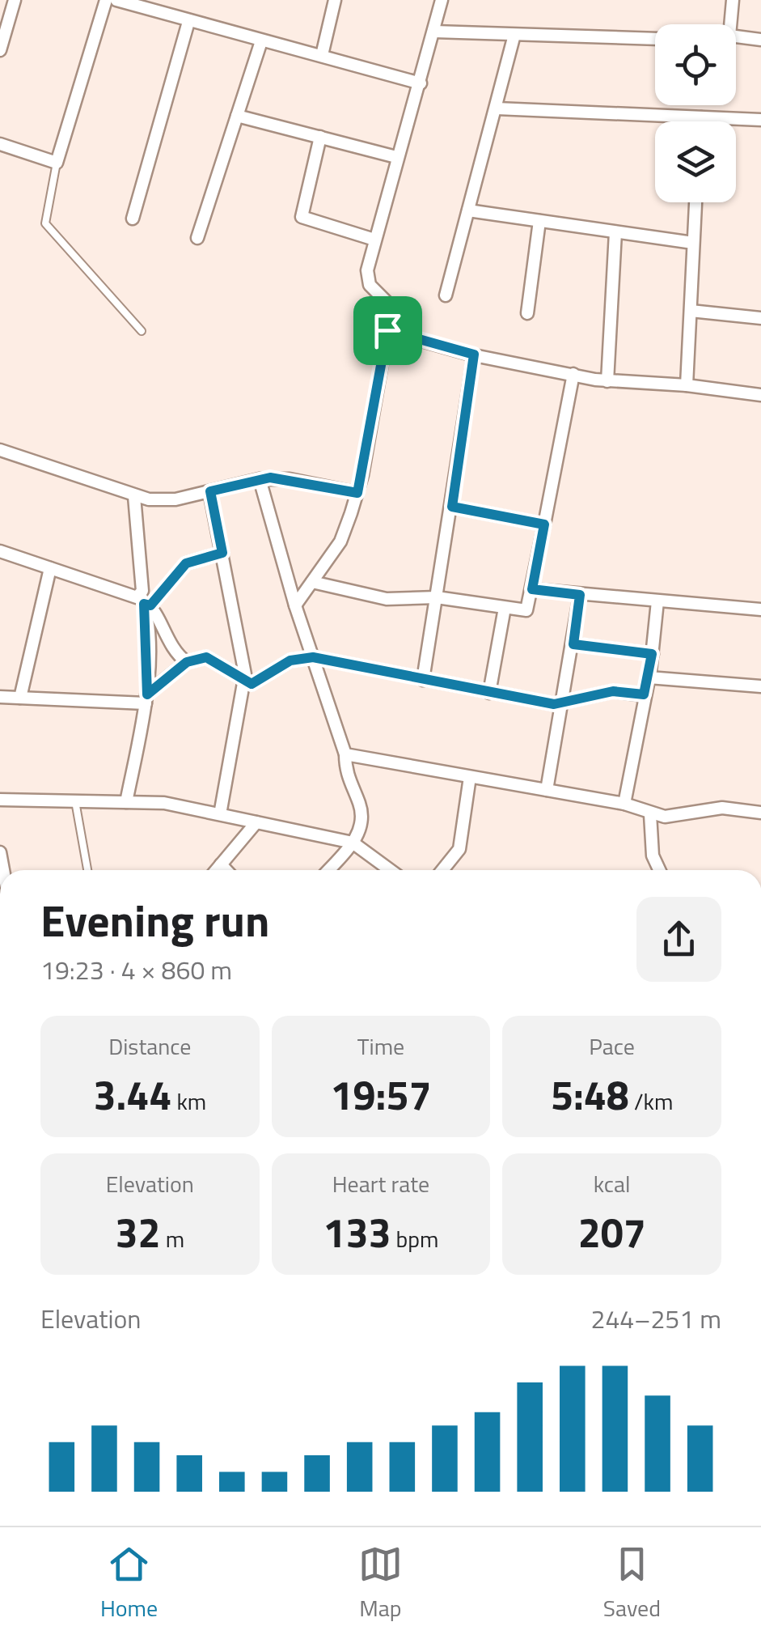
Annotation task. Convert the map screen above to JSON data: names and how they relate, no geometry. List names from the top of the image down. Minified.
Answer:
{"page":{"heading":["Evening run","19:23 · 4 × 860 m"],"stats":[["Distance","3.44 km"],["Time","19:57"],["Pace","5:48 /km"],["Elevation","32 m"],["Heart rate","133 bpm"],["kcal","207"]],"chart":["Elevation","244–251 m"],"tabs":["Home","Map","Saved"]}}
